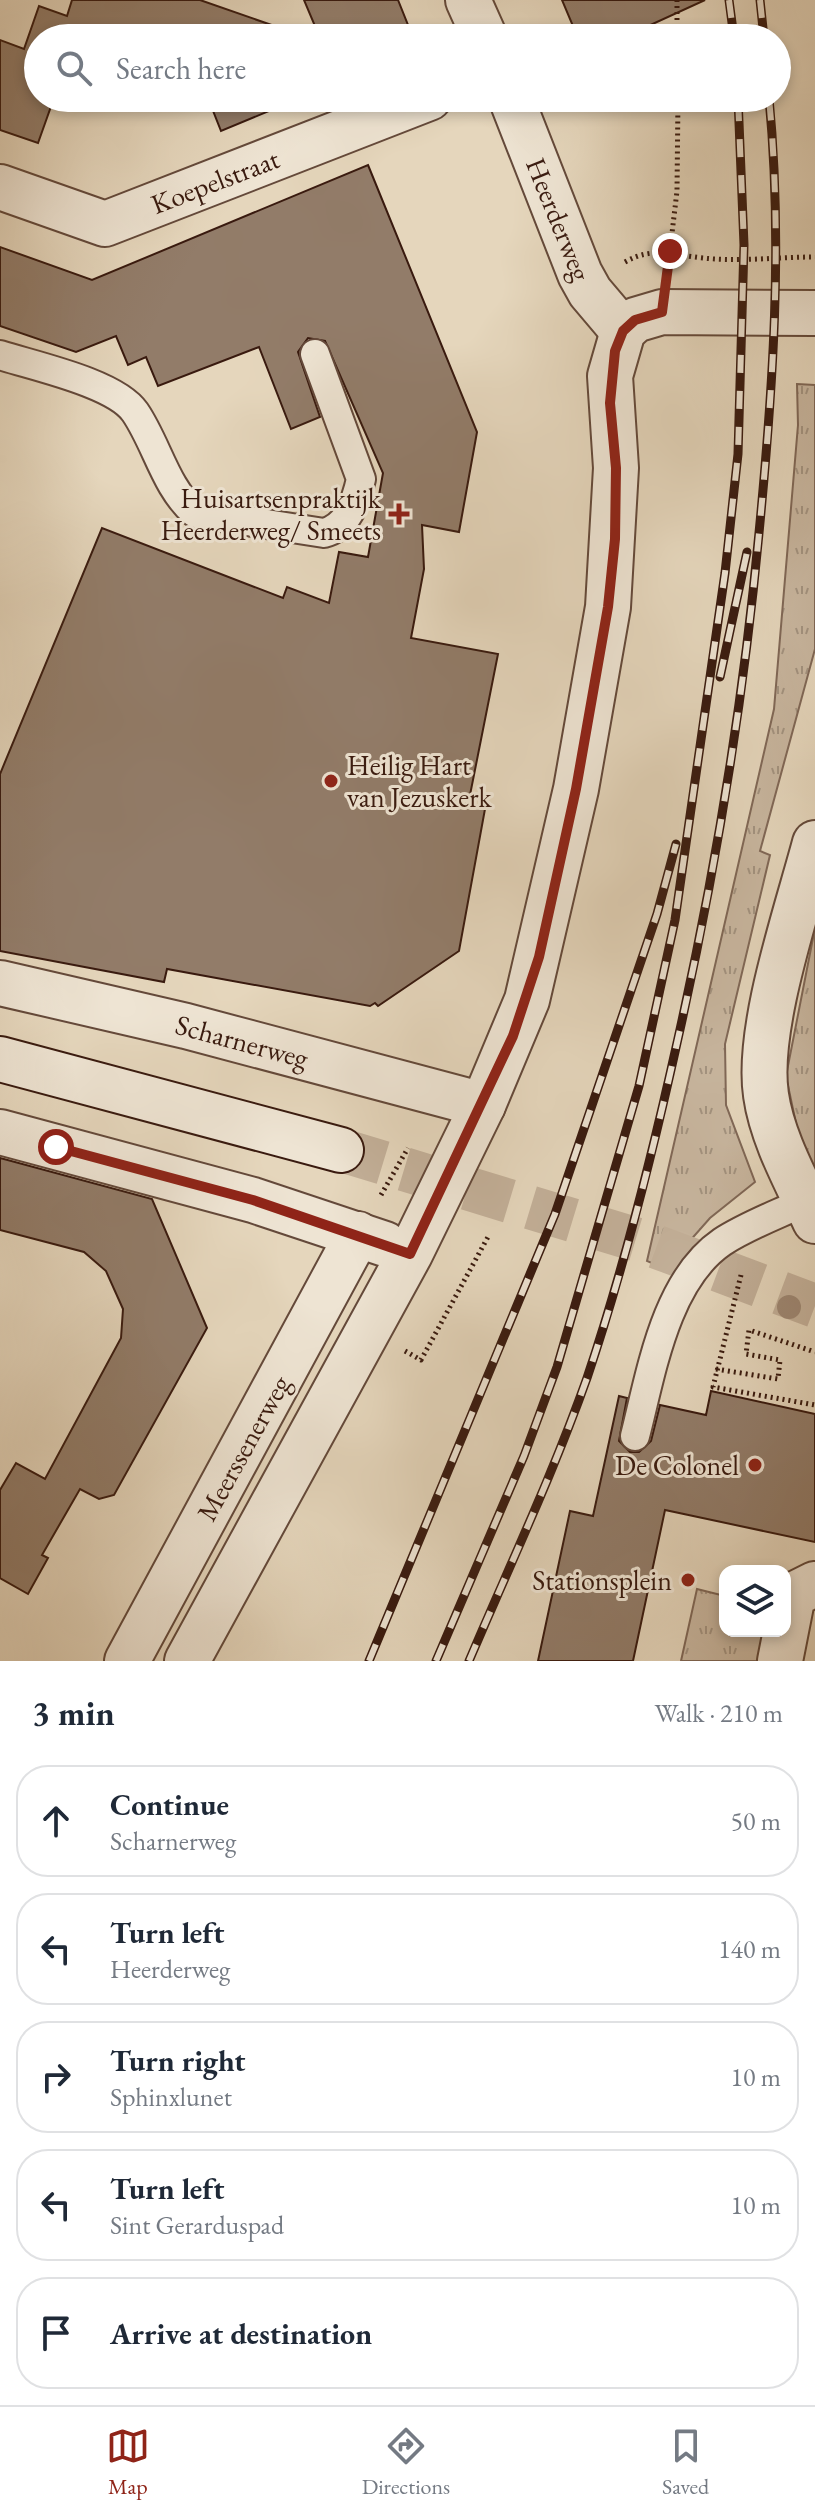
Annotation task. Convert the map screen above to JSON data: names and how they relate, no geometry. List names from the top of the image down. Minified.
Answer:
{"streets":{"street":["Koepelstraat","Heerderweg","Scharnerweg","Meerssenerweg"]},"places":{"health":["Huisartsenpraktijk Heerderweg/ Smeets"],"other":["Heilig Hart van Jezuskerk","De Colonel","Stationsplein"]},"page":{"search":"Search here","heading":["3 min","Walk · 210 m"],"list":[["Continue","Scharnerweg","50 m"],["Turn left","Heerderweg","140 m"],["Turn right","Sphinxlunet","10 m"],["Turn left","Sint Gerarduspad","10 m"],"Arrive at destination"],"nav":["Map","Directions","Saved"]}}
